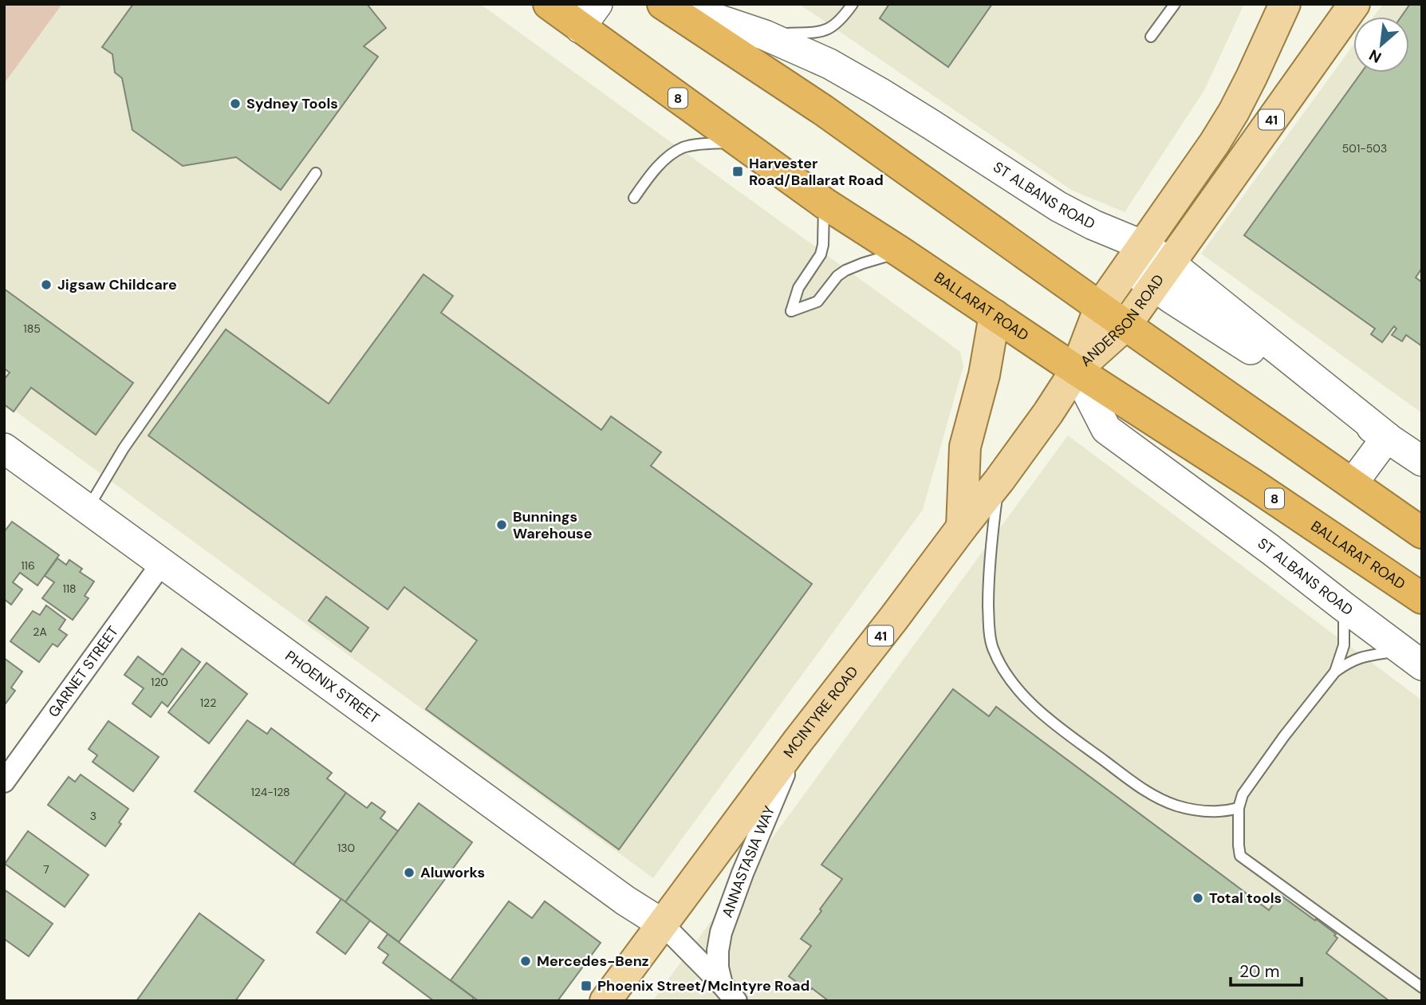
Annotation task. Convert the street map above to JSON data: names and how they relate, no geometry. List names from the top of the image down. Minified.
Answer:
{"streets":{"highway":["8","BALLARAT ROAD"],"main road":["41","ST ALBANS ROAD","ANDERSON ROAD","PHOENIX STREET","MCINTYRE ROAD"],"street":["GARNET STREET","ANNASTASIA WAY"]},"crossings":[["ST ALBANS ROAD","BALLARAT ROAD"],["ST ALBANS ROAD","ANDERSON ROAD"],["ST ALBANS ROAD","MCINTYRE ROAD"],["BALLARAT ROAD","ANDERSON ROAD"],["BALLARAT ROAD","MCINTYRE ROAD"],["ANDERSON ROAD","MCINTYRE ROAD"],["GARNET STREET","PHOENIX STREET"],["PHOENIX STREET","MCINTYRE ROAD"],["MCINTYRE ROAD","ANNASTASIA WAY"]],"places":{"other":["Sydney Tools","Jigsaw Childcare","Bunnings Warehouse","Aluworks","Total tools","Mercedes-Benz"],"transit":["Harvester Road/Ballarat Road","Phoenix Street/McIntyre Road"]},"house_numbers":["501-503","185","116","118","2A","120","122","124-128","3","130","7"],"scale_bar":"20 m","north":"bottom left"}
